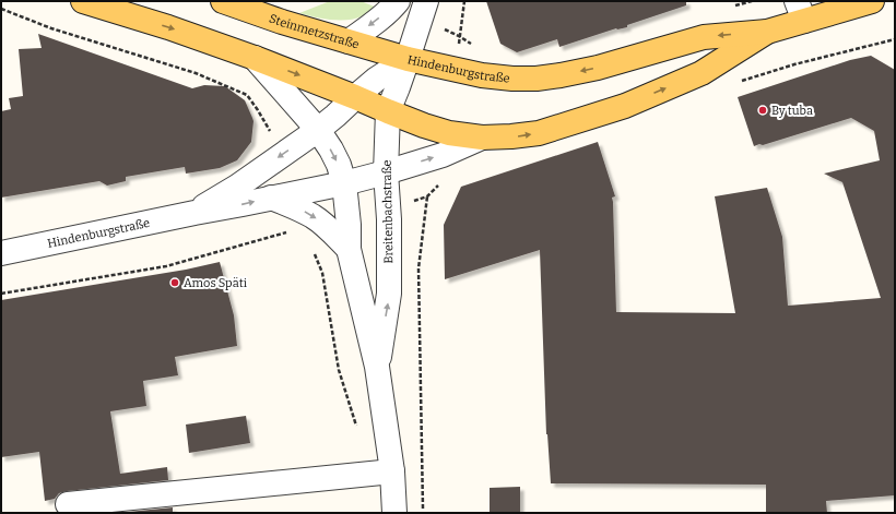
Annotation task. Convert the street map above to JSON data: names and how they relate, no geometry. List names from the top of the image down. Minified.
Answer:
{"streets":{"main road":["Steinmetzstraße","Hindenburgstraße"],"street":["Breitenbachstraße"]},"crossings":[["Steinmetzstraße","Hindenburgstraße"],["Steinmetzstraße","Breitenbachstraße"],["Hindenburgstraße","Breitenbachstraße"]],"places":["By tuba","Amos Späti"]}
